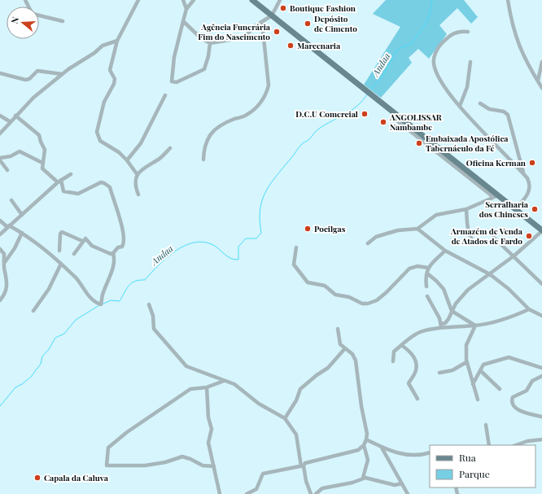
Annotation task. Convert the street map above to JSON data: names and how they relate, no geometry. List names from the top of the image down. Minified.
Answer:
{"water":["Andaa"],"places":["Boutique Fashion","Depósito de Cimento","Agência Funerária Fim do Nascimento","Marcenaria","D.C.U Comercial","ANGOLISSAR Nambambe","Embaixada Apostólica Tabernáculo da Fé","Oficina Kerman","Serralharia dos Chineses","Pocilgas","Armazém de Venda de Atados de Fardo","Capala da Caluva"],"legend":["Rua","Parque"],"north":"left"}
